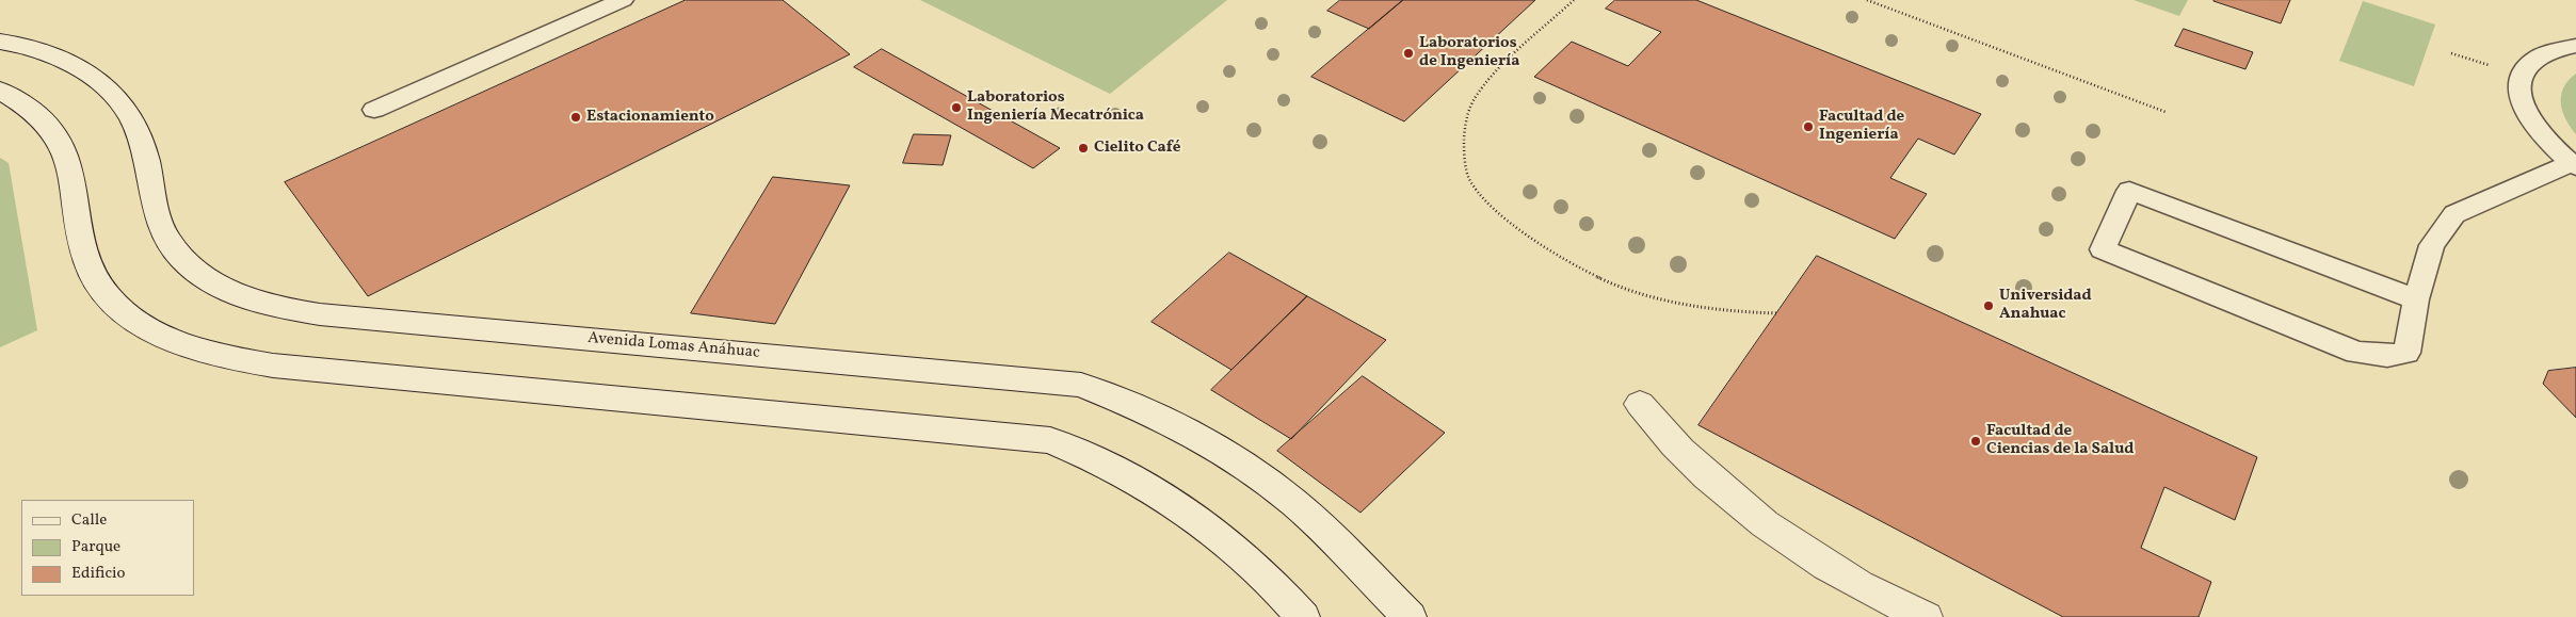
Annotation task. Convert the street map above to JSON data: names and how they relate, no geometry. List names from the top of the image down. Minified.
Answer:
{"streets":{"main road":["Avenida Lomas Anáhuac"]},"places":["Laboratorios de Ingeniería","Laboratorios Ingeniería Mecatrónica","Estacionamiento","Facultad de Ingeniería","Cielito Café","Universidad Anahuac","Facultad de Ciencias de la Salud"],"legend":["Calle","Parque","Edificio"]}
